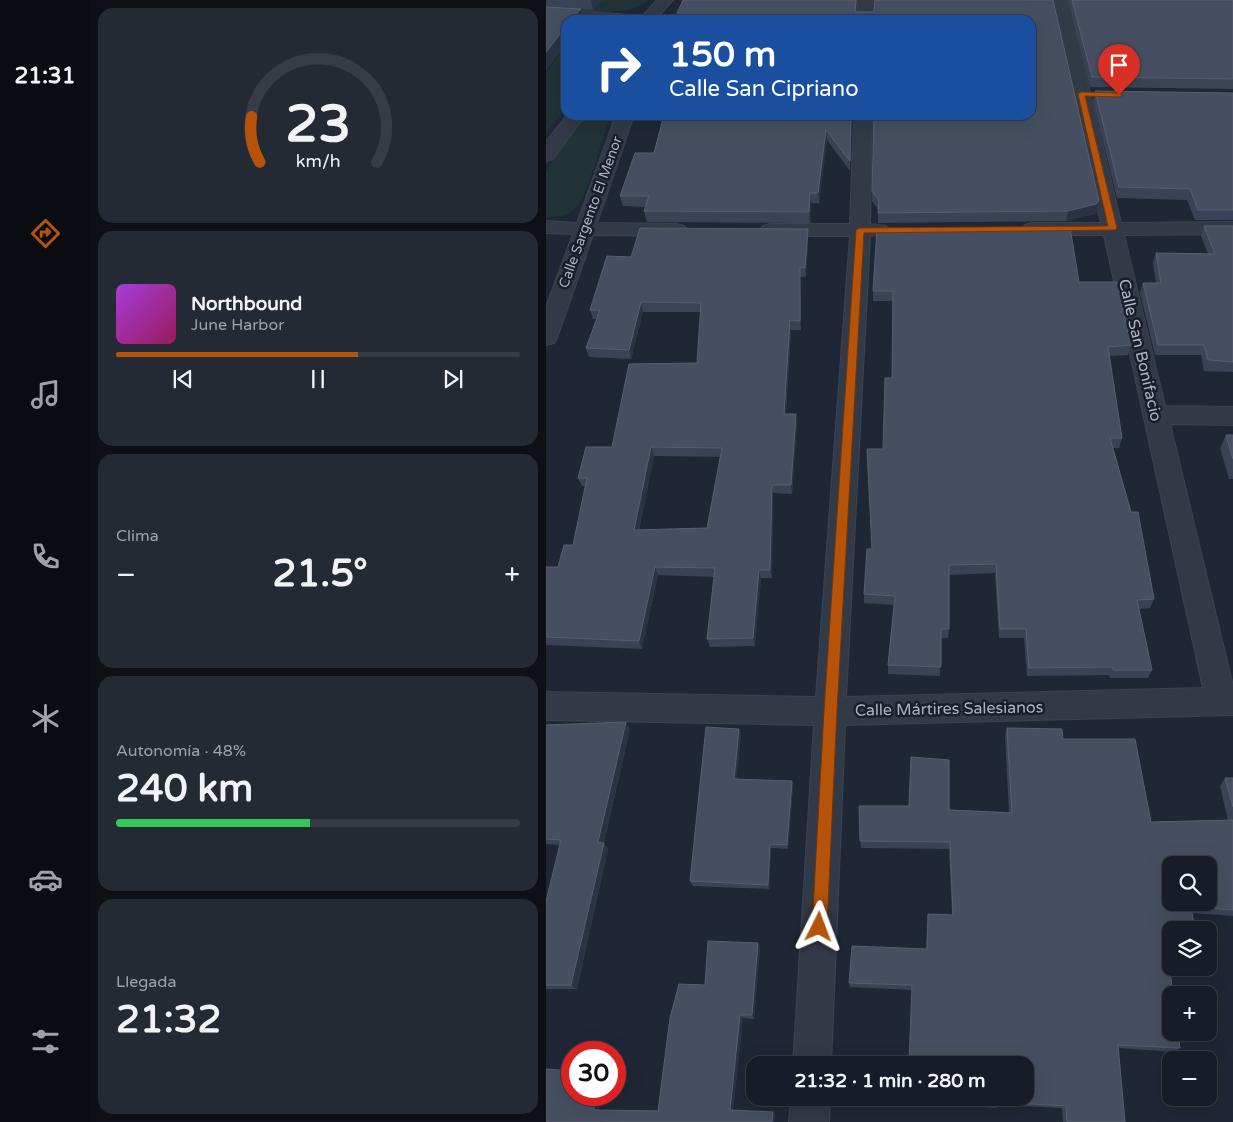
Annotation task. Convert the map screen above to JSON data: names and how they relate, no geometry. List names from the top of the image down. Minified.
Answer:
{"streets":{"street":["Calle Sargento El Menor","Calle San Bonifacio","Calle Mártires Salesianos"]},"crossings":[["Calle San Bonifacio","Calle Mártires Salesianos"]],"page":{"tabs":"21:31","turn":["150 m","Calle San Cipriano"],"song":["Northbound","June Harbor"],"tile":["Clima",["Autonomía · 48%","240 km"],["Llegada","21:32"]],"heat":["−","21.5°","+"],"map_buttons":["+","−"],"limit":"30","trip":"21:32 · 1 min · 280 m","gauge":["23","km/h"]}}
